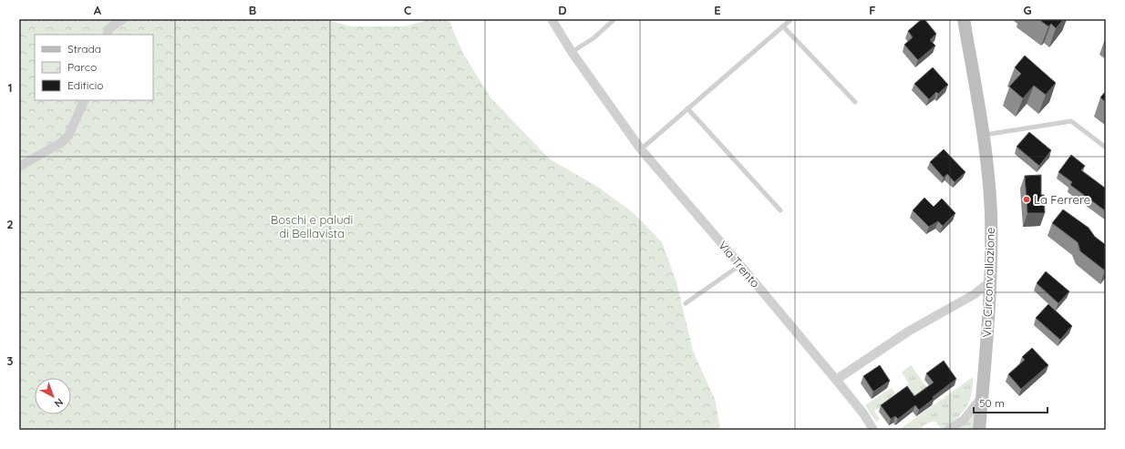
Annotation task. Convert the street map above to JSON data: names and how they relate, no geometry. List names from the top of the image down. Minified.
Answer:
{"streets":{"main road":["Via Circonvallazione"],"street":["Via Trento"]},"parks":["Boschi e paludi di Bellavista"],"places":["La Ferrere"],"legend":["Strada","Parco","Edificio"],"scale_bar":"50 m","north":"bottom right","grid":{"columns":["A","B","C","D","E","F","G"],"rows":["1","2","3"]}}
